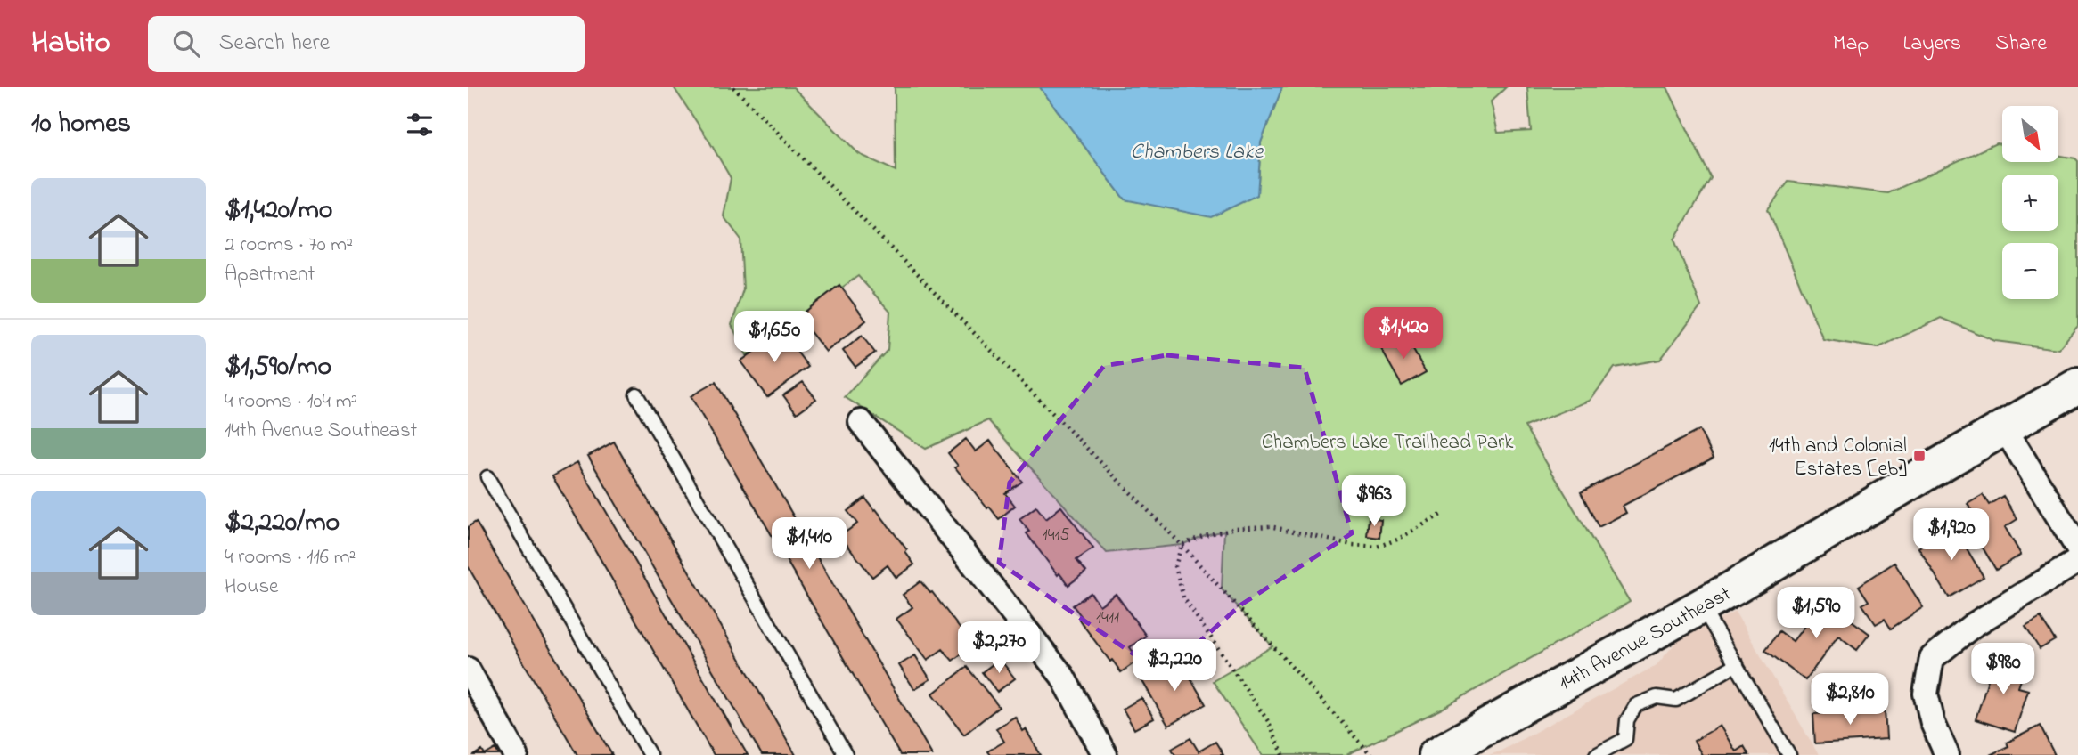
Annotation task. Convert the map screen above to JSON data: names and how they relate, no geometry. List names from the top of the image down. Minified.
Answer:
{"streets":{"street":["14th Avenue Southeast"]},"water":["Chambers Lake"],"parks":["Chambers Lake Trailhead Park"],"places":{"transit":["14th and Colonial Estates [eb]"]},"house_numbers":["1415","1411"],"north":"bottom right","page":{"header":"Habito","search":"Search here","nav":["Map","Layers","Share"],"heading":"10 homes","map_buttons":["+","−"],"list":[{"name":"$1,420/mo","note":"2 rooms · 70 m² · Apartment"},{"name":"$1,590/mo","note":"4 rooms · 104 m² · 14th Avenue Southeast"},{"name":"$2,220/mo","note":"4 rooms · 116 m² · House"}],"price":["$1,420","$1,650","$963","$1,920","$1,410","$1,590","$2,270","$2,220","$980","$2,810"]}}
